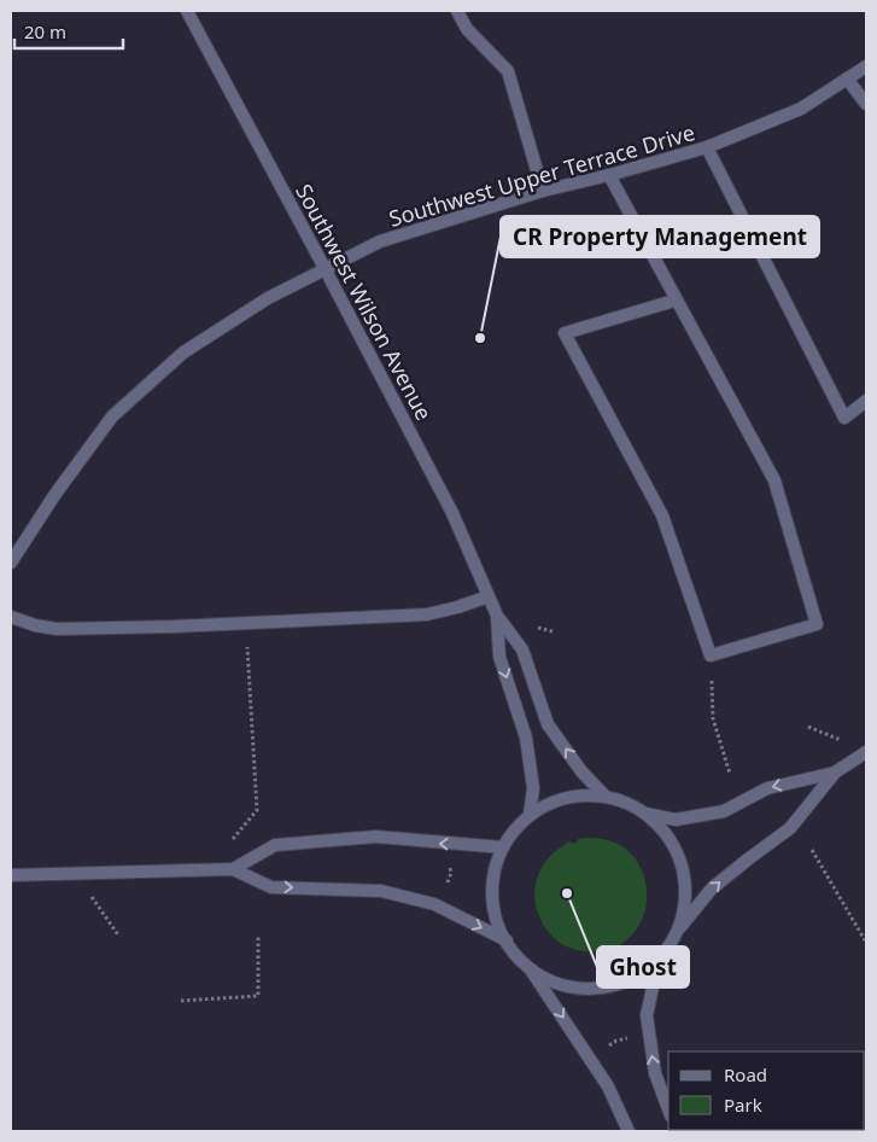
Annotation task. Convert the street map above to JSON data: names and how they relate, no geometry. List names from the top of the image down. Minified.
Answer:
{"streets":{"street":["Southwest Upper Terrace Drive","Southwest Wilson Avenue"]},"crossings":[["Southwest Upper Terrace Drive","Southwest Wilson Avenue"]],"places":["CR Property Management","Ghost"],"legend":["Road","Park"],"scale_bar":"20 m"}
